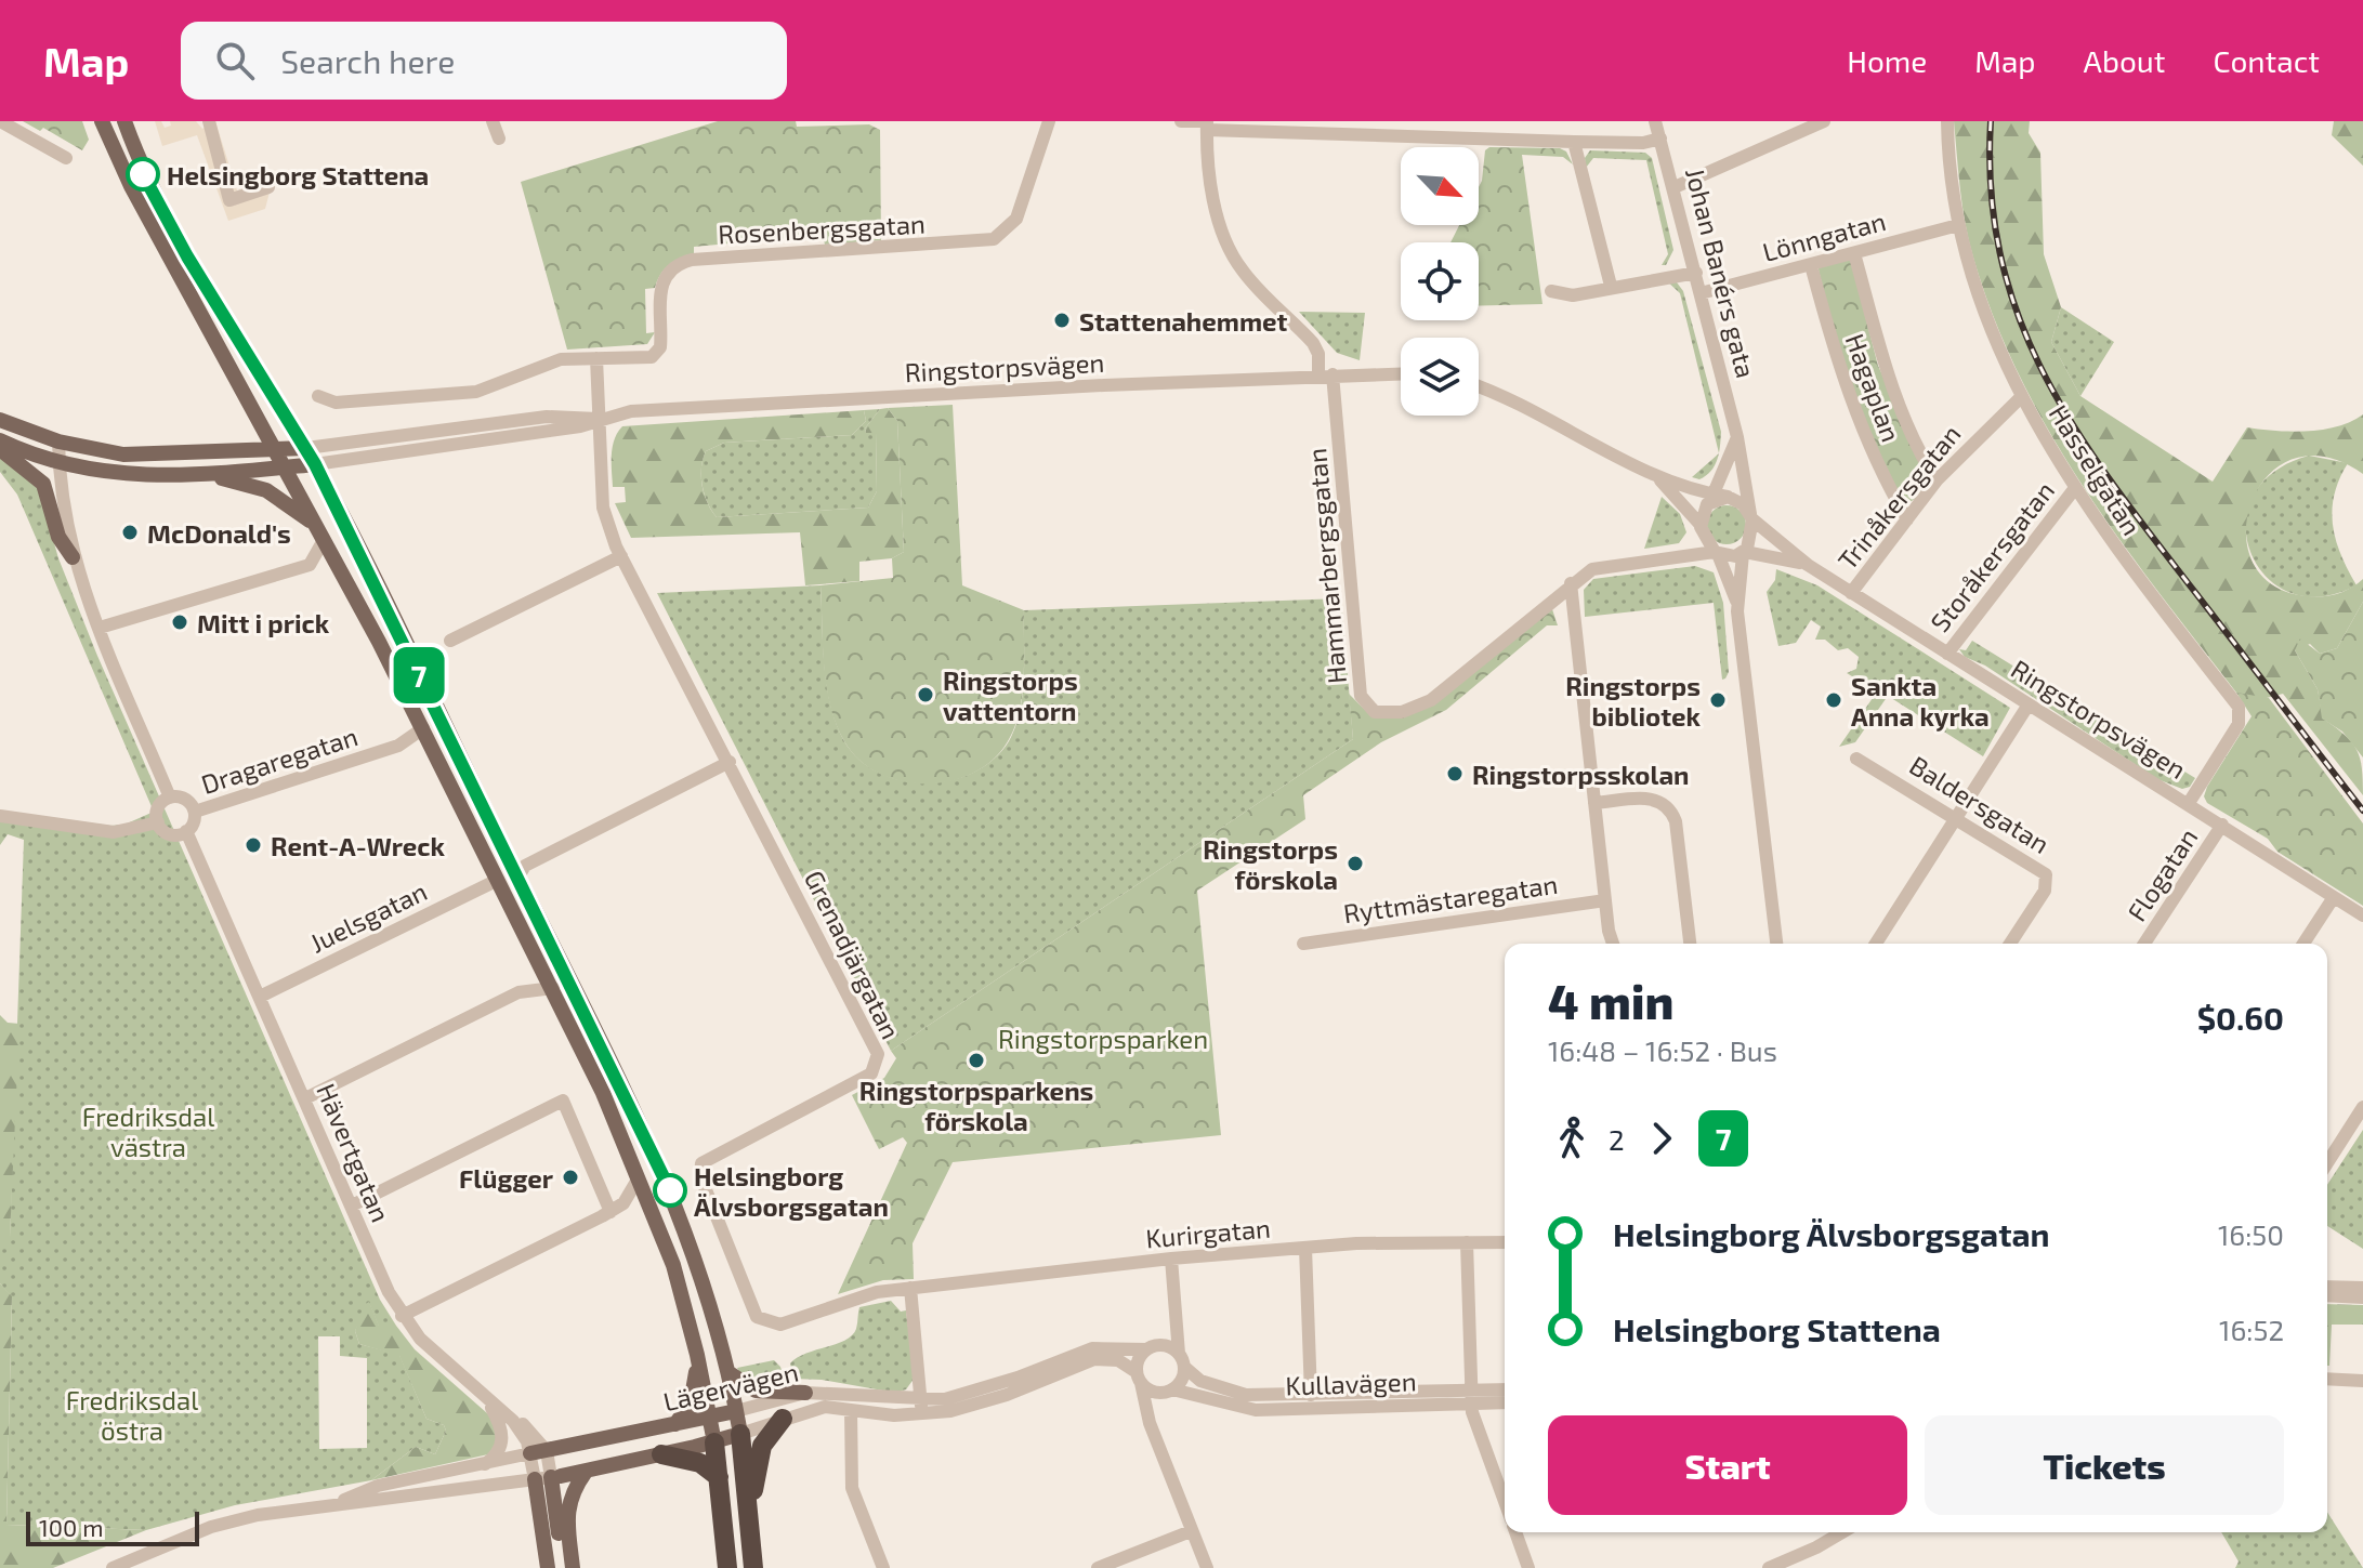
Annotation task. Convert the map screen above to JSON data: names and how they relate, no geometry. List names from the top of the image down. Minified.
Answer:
{"streets":{"main road":["Ringstorpsvägen","Lägervägen"],"street":["Rosenbergsgatan","Lönngatan","Johan Banérs gata","Hagaplan","Hasselgatan","Trinåkersgatan","Storåkersgatan","Hammarbergsgatan","Dragaregatan","Baldersgatan","Flogatan","Ryttmästaregatan","Juelsgatan","Grenadjärgatan","Hävertgatan","Kurirgatan","Kullavägen"]},"crossings":[["Lönngatan","Johan Banérs gata"],["Lönngatan","Hagaplan"],["Lönngatan","Hasselgatan"],["Johan Banérs gata","Ringstorpsvägen"],["Johan Banérs gata","Hammarbergsgatan"],["Ringstorpsvägen","Hasselgatan"],["Ringstorpsvägen","Trinåkersgatan"],["Ringstorpsvägen","Storåkersgatan"],["Ringstorpsvägen","Hammarbergsgatan"],["Ringstorpsvägen","Flogatan"],["Ringstorpsvägen","Grenadjärgatan"],["Hagaplan","Trinåkersgatan"],["Hasselgatan","Trinåkersgatan"],["Hasselgatan","Storåkersgatan"],["Dragaregatan","Hävertgatan"],["Juelsgatan","Hävertgatan"],["Grenadjärgatan","Kurirgatan"],["Hävertgatan","Lägervägen"]],"parks":["Ringstorpsparken","Fredriksdal västra","Fredriksdal östra"],"places":["Helsingborg Stattena","Stattenahemmet","McDonald's","Mitt i prick","Ringstorps vattentorn","Ringstorps bibliotek","Sankta Anna kyrka","Ringstorpsskolan","Rent-A-Wreck","Ringstorps förskola","Ringstorpsparkens förskola","Flügger","Helsingborg Älvsborgsgatan"],"lines":["bus line 7"],"scale_bar":"100 m","north":"bottom right","page":{"header":"Map","search":"Search here","nav":["Home","Map","About","Contact"],"on_map":"7","heading":["4 min","16:48 – 16:52 · Bus","$0.60"],"legs":["2","7"],"list":[{"name":"Helsingborg Älvsborgsgatan","value":"16:50"},{"name":"Helsingborg Stattena","value":"16:52"}],"buttons":["Start","Tickets"],"scale":"100 m"}}
